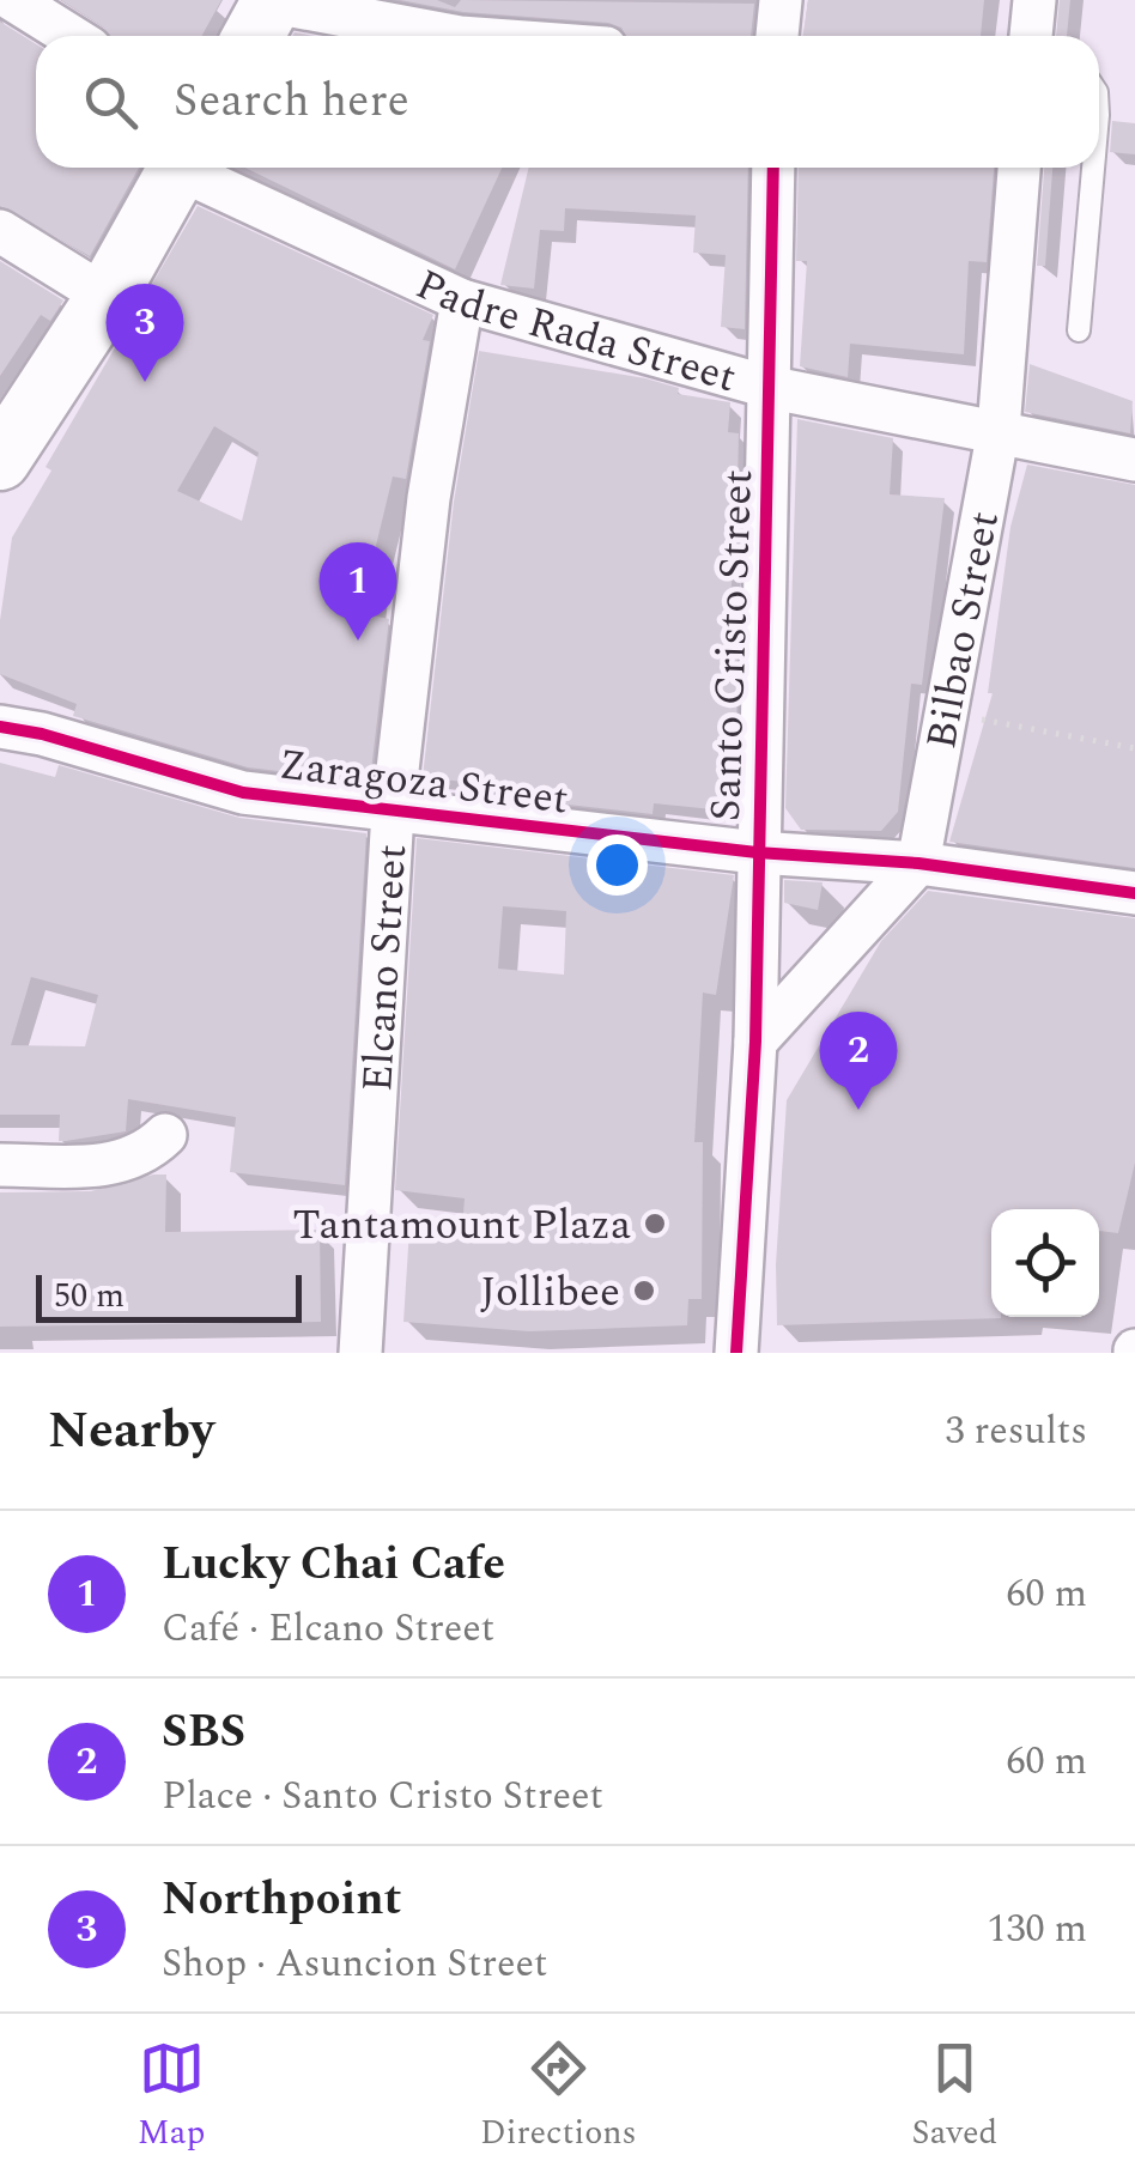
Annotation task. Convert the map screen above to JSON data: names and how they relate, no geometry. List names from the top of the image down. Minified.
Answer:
{"streets":{"street":["Padre Rada Street","Bilbao Street","Santo Cristo Street","Zaragoza Street","Elcano Street"]},"crossings":[["Padre Rada Street","Bilbao Street"],["Padre Rada Street","Santo Cristo Street"],["Padre Rada Street","Elcano Street"],["Bilbao Street","Zaragoza Street"],["Santo Cristo Street","Zaragoza Street"],["Zaragoza Street","Elcano Street"]],"places":["Tantamount Plaza","Jollibee"],"scale_bar":"50 m","page":{"search":"Search here","pins":["3","1","2"],"scale":"50 m","heading":["Nearby","3 results"],"list":[{"mark":"1","name":"Lucky Chai Cafe","note":"Café · Elcano Street","value":"60 m"},{"mark":"2","name":"SBS","note":"Place · Santo Cristo Street","value":"60 m"},{"mark":"3","name":"Northpoint","note":"Shop · Asuncion Street","value":"130 m"}],"nav":["Map","Directions","Saved"]}}
